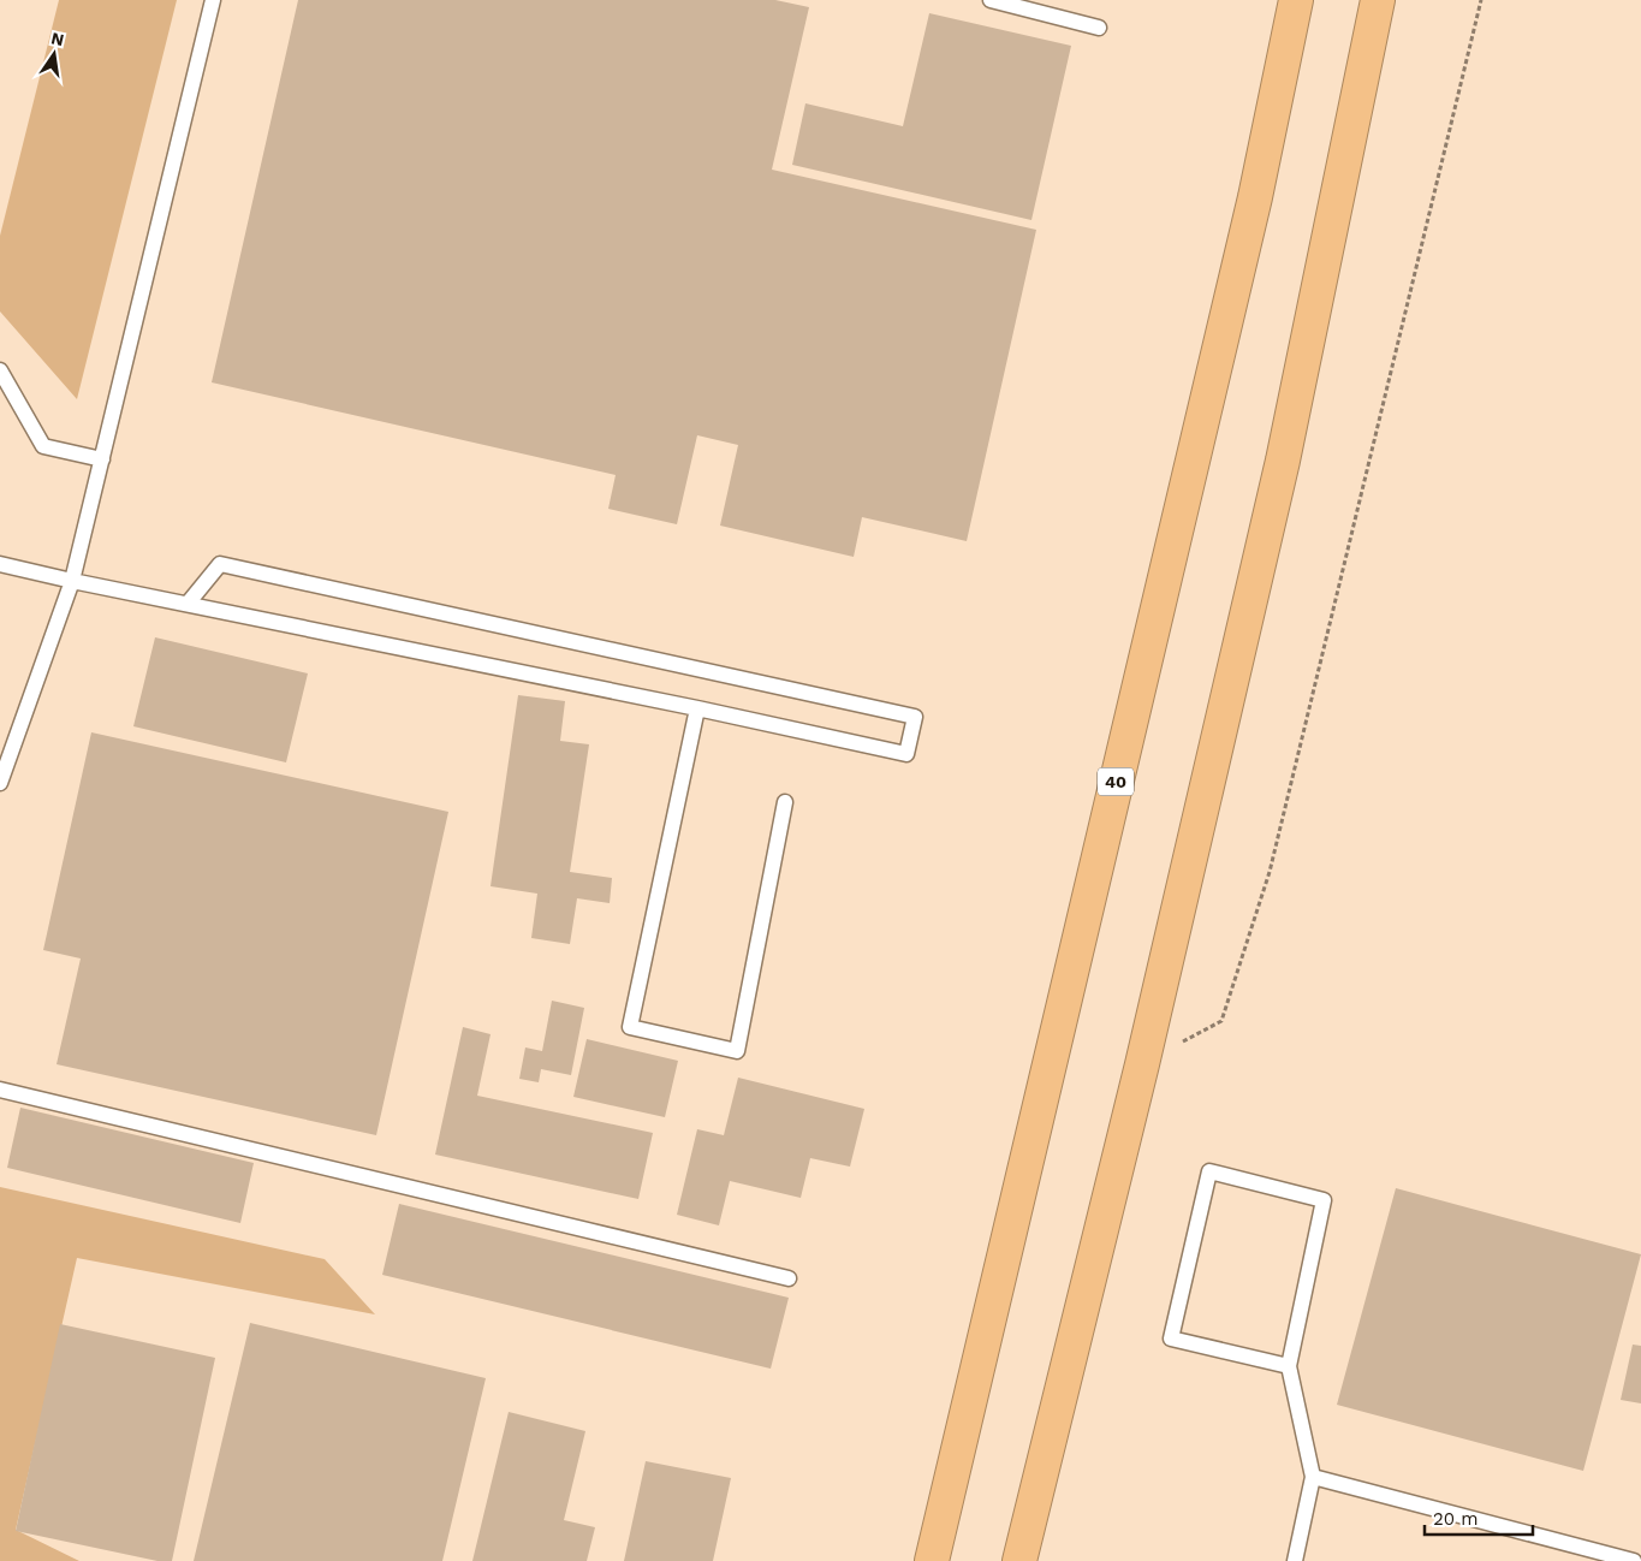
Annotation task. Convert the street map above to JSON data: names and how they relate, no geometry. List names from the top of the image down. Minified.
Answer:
{"streets":{"highway":["40"]},"scale_bar":"20 m","north":"top"}
